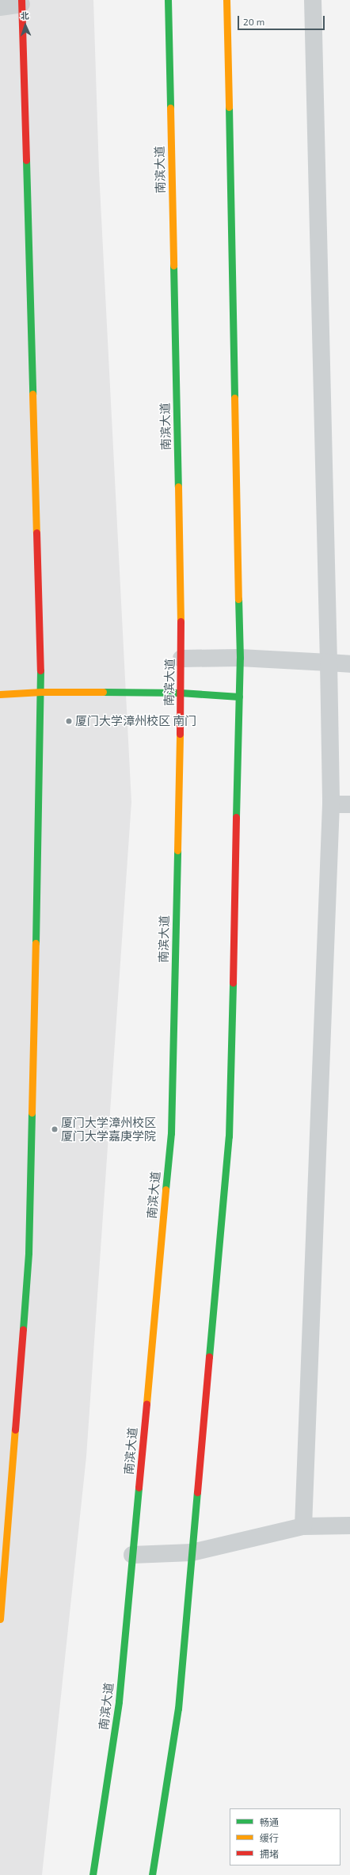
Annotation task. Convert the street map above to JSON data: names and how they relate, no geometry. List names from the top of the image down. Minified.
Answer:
{"streets":{"main road":["南滨大道"]},"places":["厦门大学漳州校区 南门","厦门大学漳州校区 厦门大学嘉庚学院"],"legend":["畅通","缓行","拥堵"],"scale_bar":"20 m","north":"top"}
